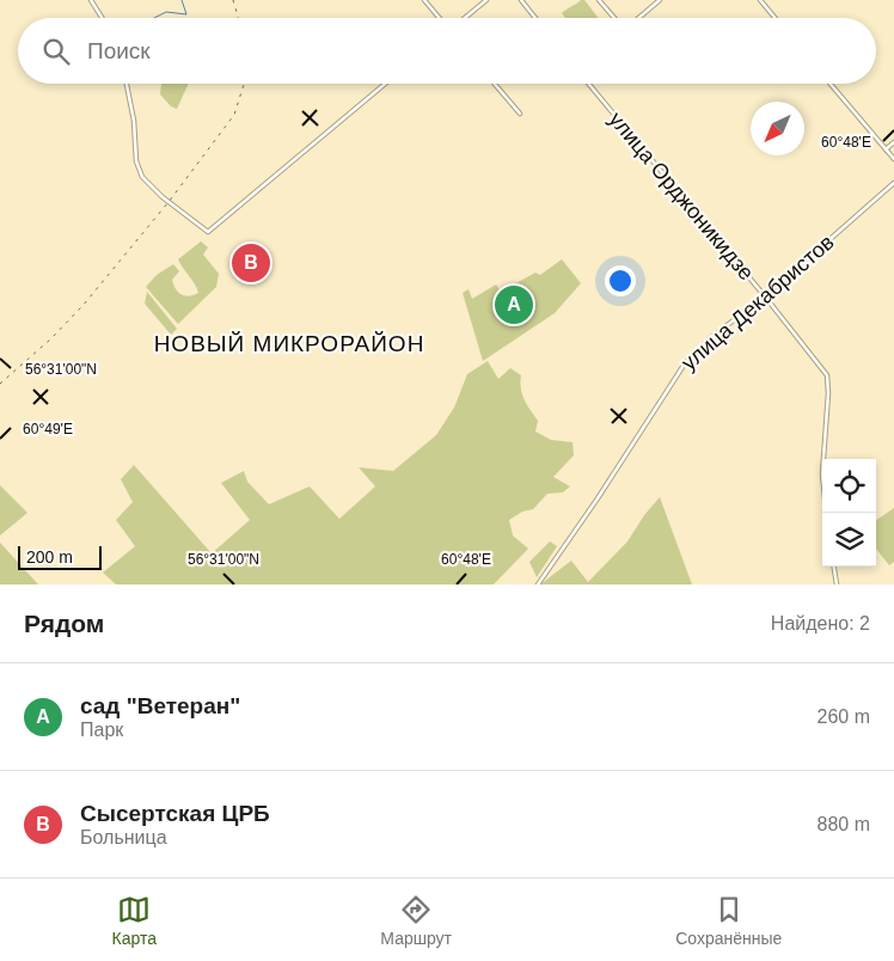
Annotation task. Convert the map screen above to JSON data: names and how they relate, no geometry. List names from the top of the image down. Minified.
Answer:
{"streets":{"street":["улица Орджоникидзе","улица Декабристов"]},"crossings":[["улица Орджоникидзе","улица Декабристов"]],"districts":["НОВЫЙ МИКРОРАЙОН"],"scale_bar":"200 m","north":"bottom left","page":{"search":"Поиск","pins":["B","A"],"scale":"200 m","heading":["Рядом","Найдено: 2"],"list":[{"mark":"A","name":"сад \"Ветеран\"","note":"Парк","value":"260 m"},{"mark":"B","name":"Сысертская ЦРБ","note":"Больница","value":"880 m"}],"nav":["Карта","Маршрут","Сохранённые"]},"coordinates":["60°48'E","56°31'00\"N","60°49'E"]}
